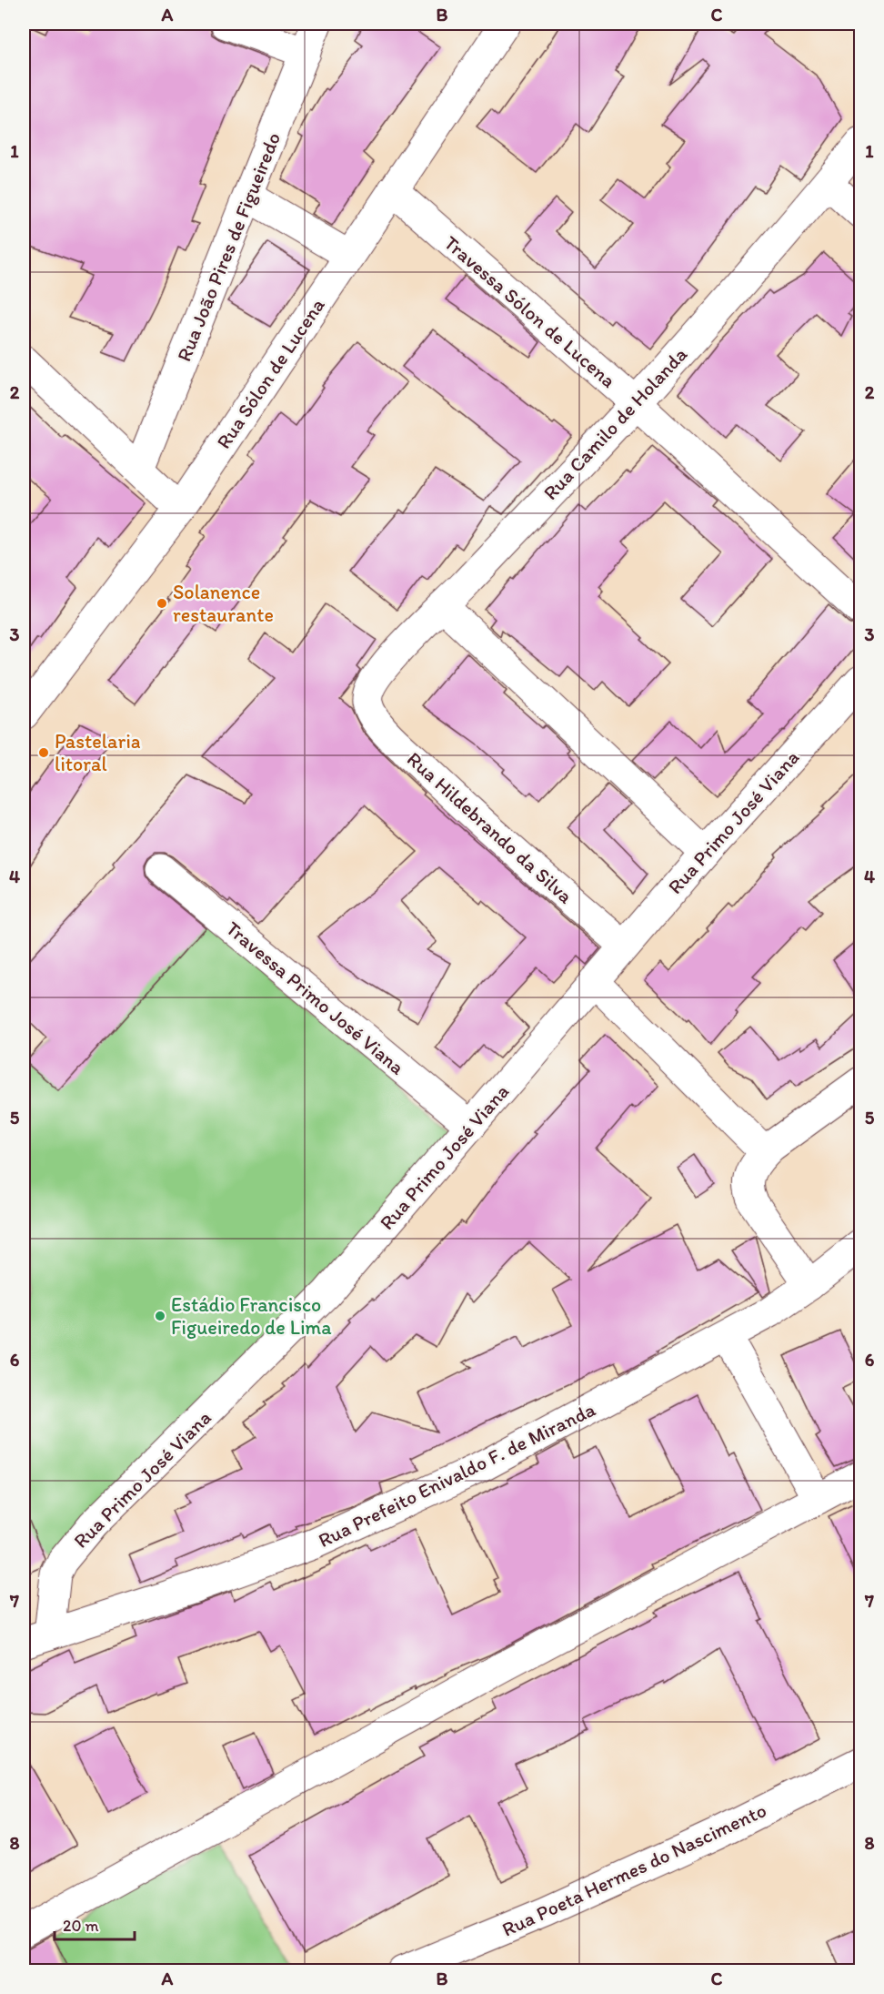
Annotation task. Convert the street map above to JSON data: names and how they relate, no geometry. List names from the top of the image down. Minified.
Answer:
{"streets":{"street":["Rua João Pires de Figueiredo","Travessa Sólon de Lucena","Rua Sólon de Lucena","Rua Camilo de Holanda","Rua Primo José Viana","Rua Hildebrando da Silva","Travessa Primo José Viana","Rua Prefeito Enivaldo F. de Miranda","Rua Poeta Hermes do Nascimento"]},"crossings":[["Travessa Sólon de Lucena","Rua Sólon de Lucena"],["Travessa Sólon de Lucena","Rua Camilo de Holanda"],["Rua Camilo de Holanda","Rua Hildebrando da Silva"],["Rua Primo José Viana","Rua Hildebrando da Silva"],["Rua Primo José Viana","Travessa Primo José Viana"],["Rua Primo José Viana","Rua Prefeito Enivaldo F. de Miranda"]],"places":["Solanence restaurante","Pastelaria litoral","Estádio Francisco Figueiredo de Lima"],"scale_bar":"20 m","grid":{"columns":["A","B","C"],"rows":["1","2","3","4","5","6","7","8"]}}
